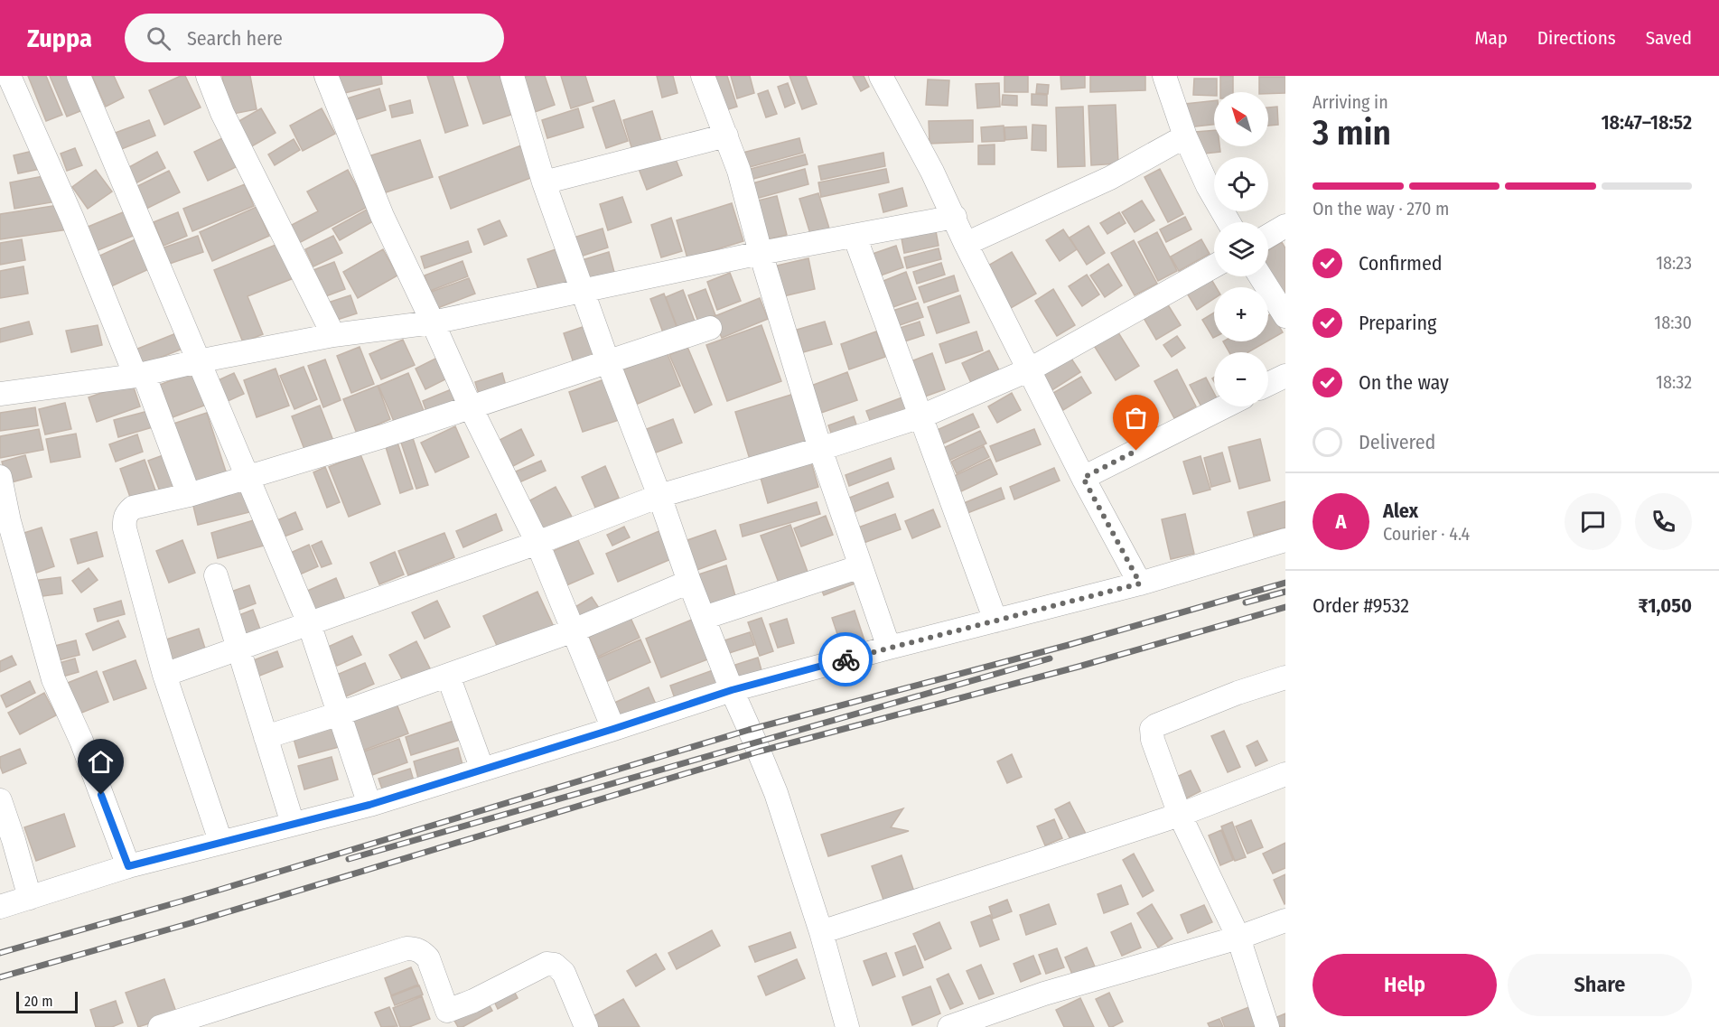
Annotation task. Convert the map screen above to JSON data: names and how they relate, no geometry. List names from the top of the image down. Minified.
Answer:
{"scale_bar":"20 m","north":"top left","page":{"header":"Zuppa","search":"Search here","nav":["Map","Directions","Saved"],"heading":["3 min","Arriving in","18:47–18:52"],"panel":["Alex","Courier · 4.4","Order #9532","₹1,050"],"map_buttons":["+","−"],"bar":"On the way · 270 m","list":[["Confirmed","18:23"],["Preparing","18:30"],["On the way","18:32"],"Delivered"],"round":"A","buttons":["Help","Share"],"scale":"20 m"}}
